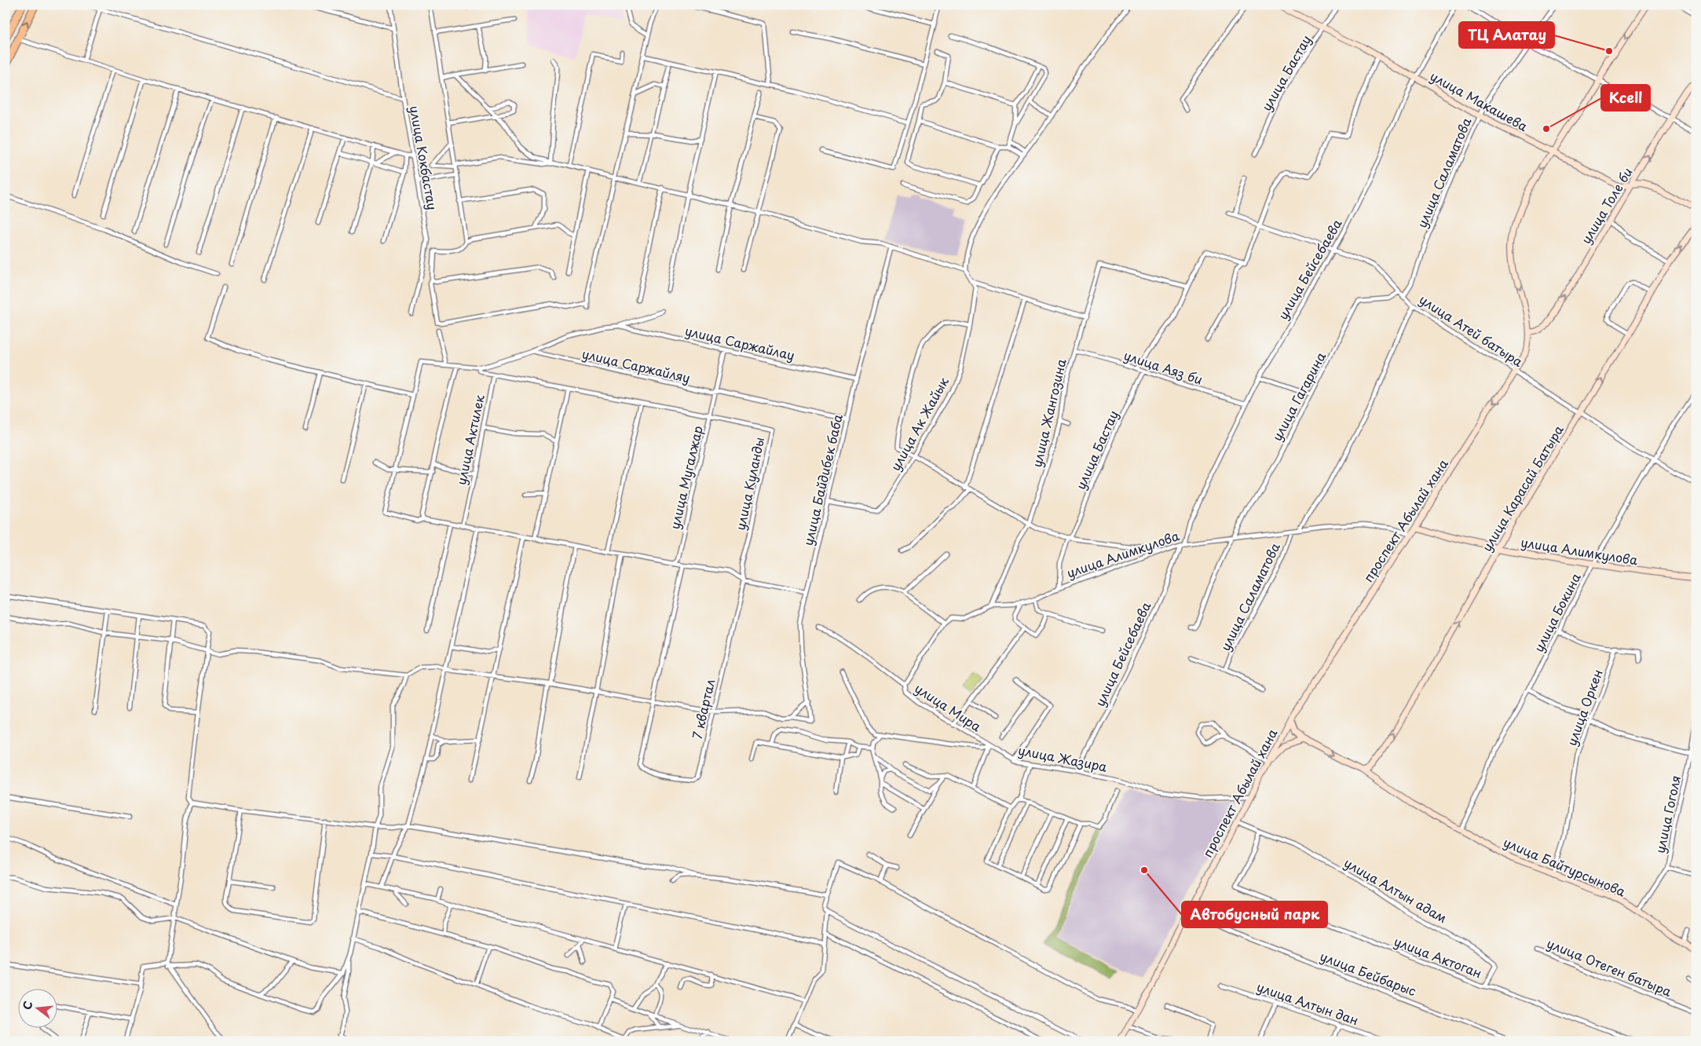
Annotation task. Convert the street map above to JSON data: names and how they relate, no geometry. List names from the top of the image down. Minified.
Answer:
{"streets":{"main road":["улица Макашева","улица Толе би","улица Карасай Батыра","проспект Абылай хана","улица Алимкулова","улица Байтурсынова"],"street":["улица Бастау","улица Кокбастау","улица Саламатова","улица Бейсебаева","улица Атей батыра","улица Саржайлау","улица Саржайляу","улица Аяз би","улица Гагарина","улица Жангозина","улица Ак Жайык","улица Актилек","улица Мугалжар","улица Байдибек баба","улица Куланды","улица Бокина","улица Мира","улица Оркен","7 квартал","улица Жазира","улица Гоголя","улица Алтын адам","улица Актоган","улица Отеген батыра","улица Бейбарыс","улица Алтын дан"]},"crossings":[["улица Бастау","улица Макашева"],["улица Бастау","улица Аяз би"],["улица Бастау","улица Алимкулова"],["улица Макашева","улица Саламатова"],["улица Макашева","улица Толе би"],["улица Макашева","улица Бейсебаева"],["улица Макашева","проспект Абылай хана"],["улица Саламатова","улица Атей батыра"],["улица Саламатова","улица Алимкулова"],["улица Толе би","проспект Абылай хана"],["улица Бейсебаева","улица Атей батыра"],["улица Бейсебаева","улица Аяз би"],["улица Бейсебаева","улица Алимкулова"],["улица Бейсебаева","улица Жазира"],["улица Атей батыра","улица Гагарина"],["улица Атей батыра","улица Карасай Батыра"],["улица Атей батыра","проспект Абылай хана"],["улица Атей батыра","улица Бокина"],["улица Саржайлау","улица Мугалжар"],["улица Саржайлау","улица Байдибек баба"],["улица Саржайляу","улица Мугалжар"],["улица Саржайляу","улица Байдибек баба"],["улица Аяз би","улица Жангозина"],["улица Гагарина","улица Алимкулова"],["улица Жангозина","улица Алимкулова"],["улица Ак Жайык","улица Байдибек баба"],["улица Мугалжар","улица Куланды"],["улица Куланды","7 квартал"],["улица Карасай Батыра","улица Алимкулова"],["улица Карасай Батыра","улица Байтурсынова"],["проспект Абылай хана","улица Алимкулова"],["проспект Абылай хана","улица Жазира"],["проспект Абылай хана","улица Бейбарыс"],["улица Алимкулова","улица Бокина"],["улица Алимкулова","улица Мира"],["улица Бокина","улица Байтурсынова"],["улица Мира","улица Жазира"],["улица Оркен","улица Байтурсынова"],["улица Гоголя","улица Байтурсынова"],["улица Алтын адам","улица Актоган"]],"one_way":["улица Толе би","улица Карасай Батыра","проспект Абылай хана"],"places":["ТЦ Алатау","Kcell","Автобусный парк"],"north":"left"}
